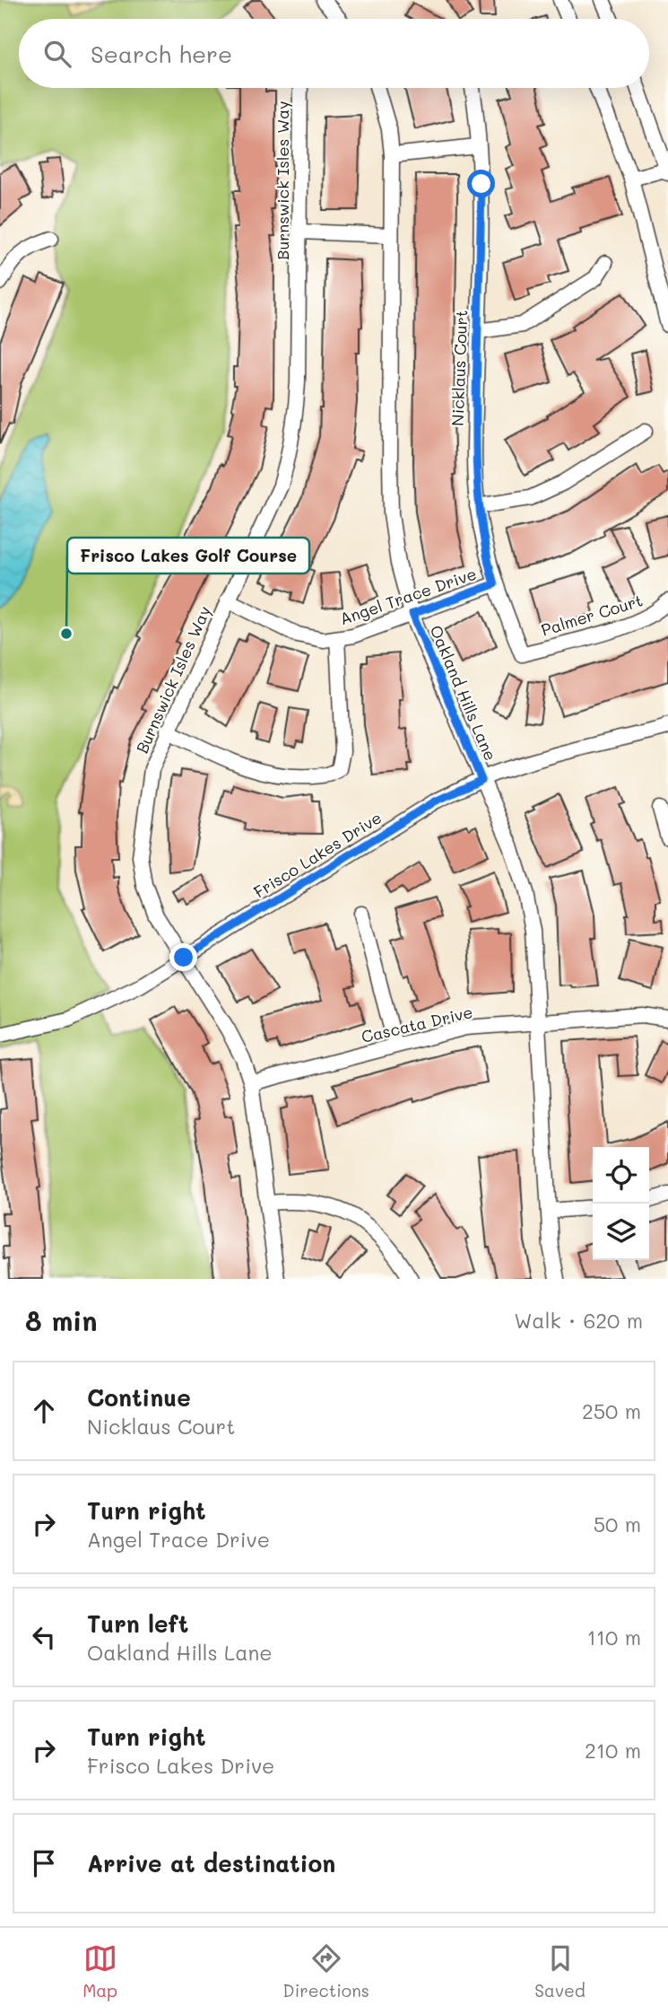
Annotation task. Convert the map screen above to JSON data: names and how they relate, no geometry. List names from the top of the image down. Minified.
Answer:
{"streets":{"street":["Burnswick Isles Way","Nicklaus Court","Angel Trace Drive","Palmer Court","Oakland Hills Lane","Frisco Lakes Drive","Cascata Drive"]},"crossings":[["Burnswick Isles Way","Angel Trace Drive"],["Burnswick Isles Way","Frisco Lakes Drive"],["Burnswick Isles Way","Cascata Drive"],["Nicklaus Court","Angel Trace Drive"],["Nicklaus Court","Palmer Court"],["Angel Trace Drive","Oakland Hills Lane"],["Oakland Hills Lane","Frisco Lakes Drive"],["Oakland Hills Lane","Cascata Drive"]],"places":["Frisco Lakes Golf Course"],"page":{"search":"Search here","heading":["8 min","Walk · 620 m"],"list":[["Continue","Nicklaus Court","250 m"],["Turn right","Angel Trace Drive","50 m"],["Turn left","Oakland Hills Lane","110 m"],["Turn right","Frisco Lakes Drive","210 m"],"Arrive at destination"],"nav":["Map","Directions","Saved"]}}
